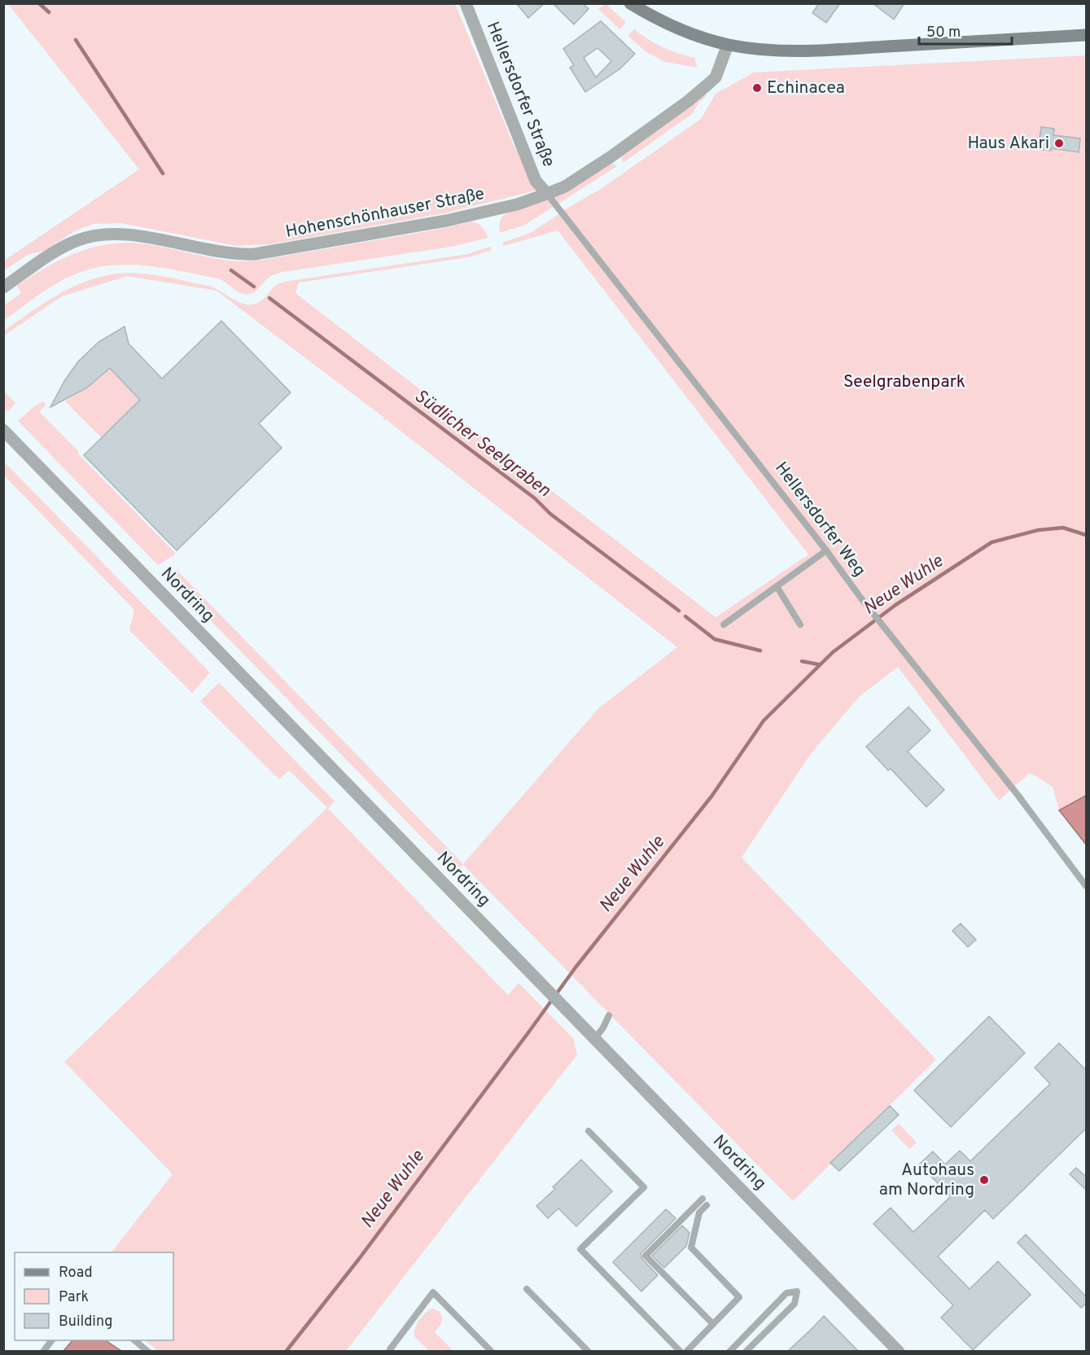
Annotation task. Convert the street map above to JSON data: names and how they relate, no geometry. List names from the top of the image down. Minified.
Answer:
{"streets":{"street":["Hellersdorfer Straße","Hohenschönhauser Straße","Nordring"],"lane":["Hellersdorfer Weg"]},"crossings":[["Hellersdorfer Straße","Hohenschönhauser Straße"],["Hellersdorfer Straße","Hellersdorfer Weg"],["Hohenschönhauser Straße","Hellersdorfer Weg"]],"water":["Südlicher Seelgraben","Neue Wuhle"],"parks":["Seelgrabenpark"],"places":["Echinacea","Haus Akari","Autohaus am Nordring"],"legend":["Road","Park","Building"],"scale_bar":"50 m"}
